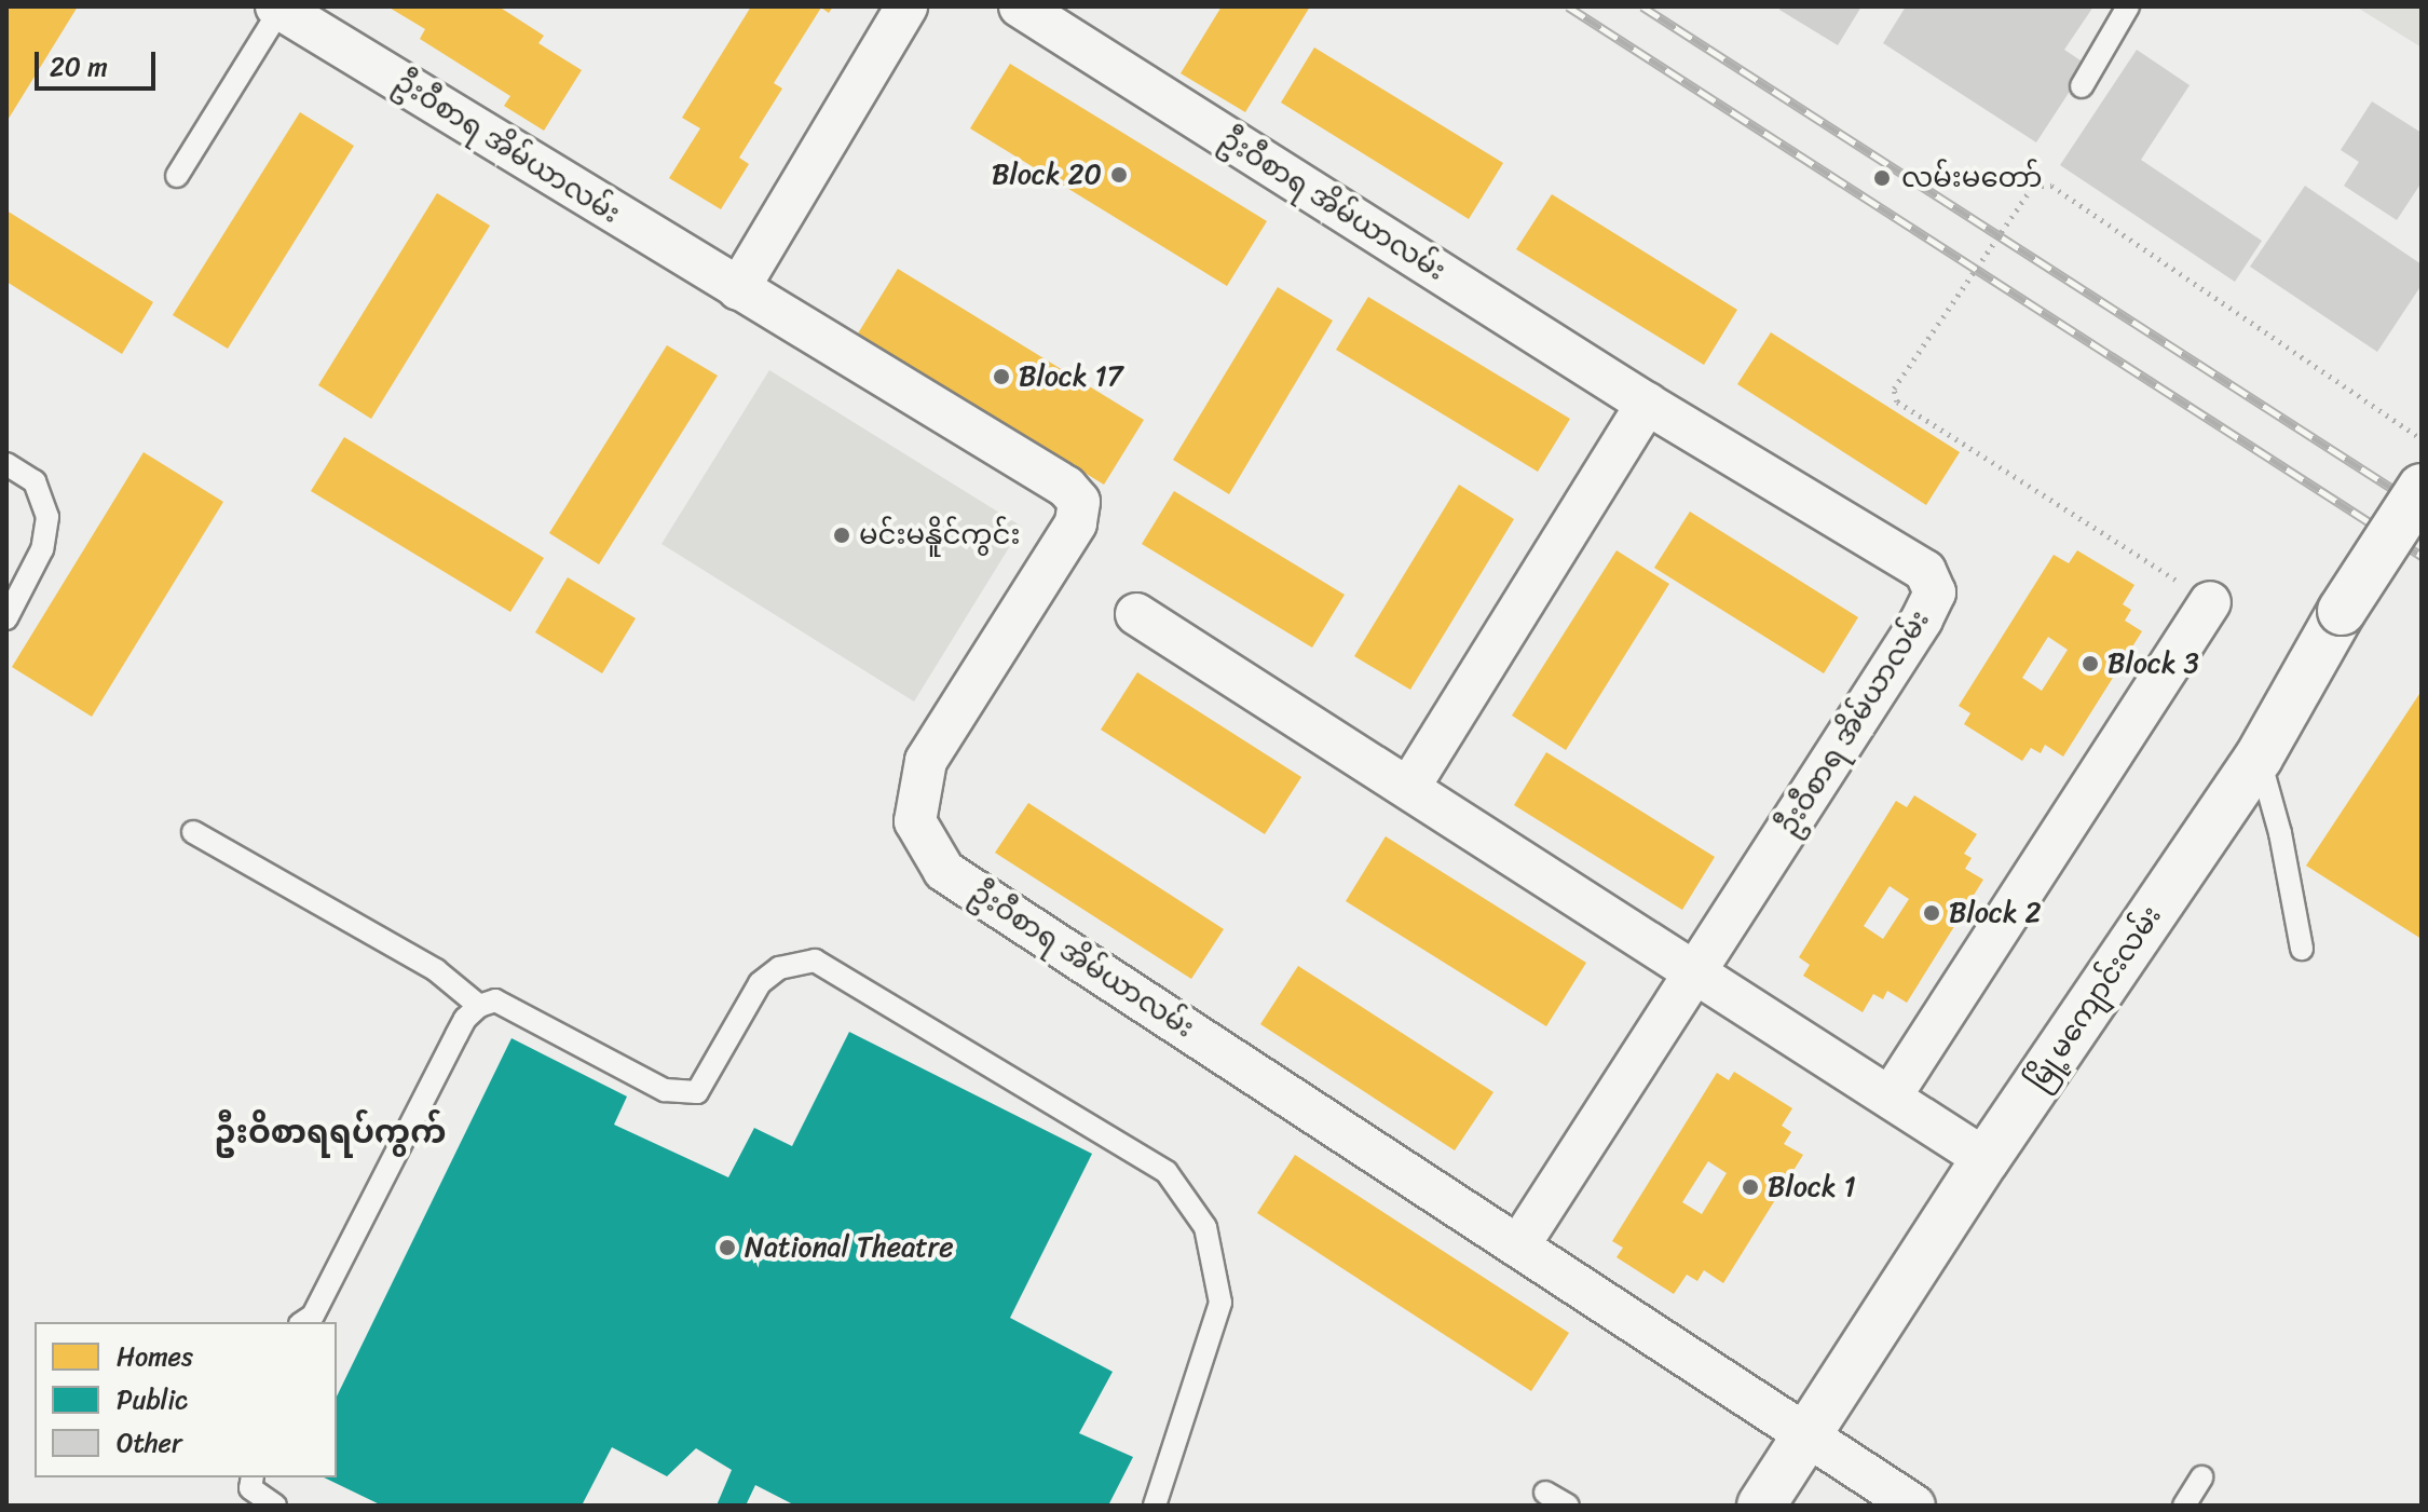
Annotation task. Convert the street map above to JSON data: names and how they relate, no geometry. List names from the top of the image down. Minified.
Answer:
{"streets":{"main road":["မြို့မကျောင်းလမ်း"],"street":["ဦးဝီစာရ အိမ်ယာလမ်း"]},"crossings":[["ဦးဝီစာရ အိမ်ယာလမ်း","မြို့မကျောင်းလမ်း"]],"districts":["ဦးဝိစာရရပ်ကွက်"],"places":["Block 20","လမ်းမတော်","Block 17","မင်းမနိူင်ကွင်း","Block 3","Block 2","Block 1","National Theatre"],"legend":["Homes","Public","Other"],"scale_bar":"20 m"}
